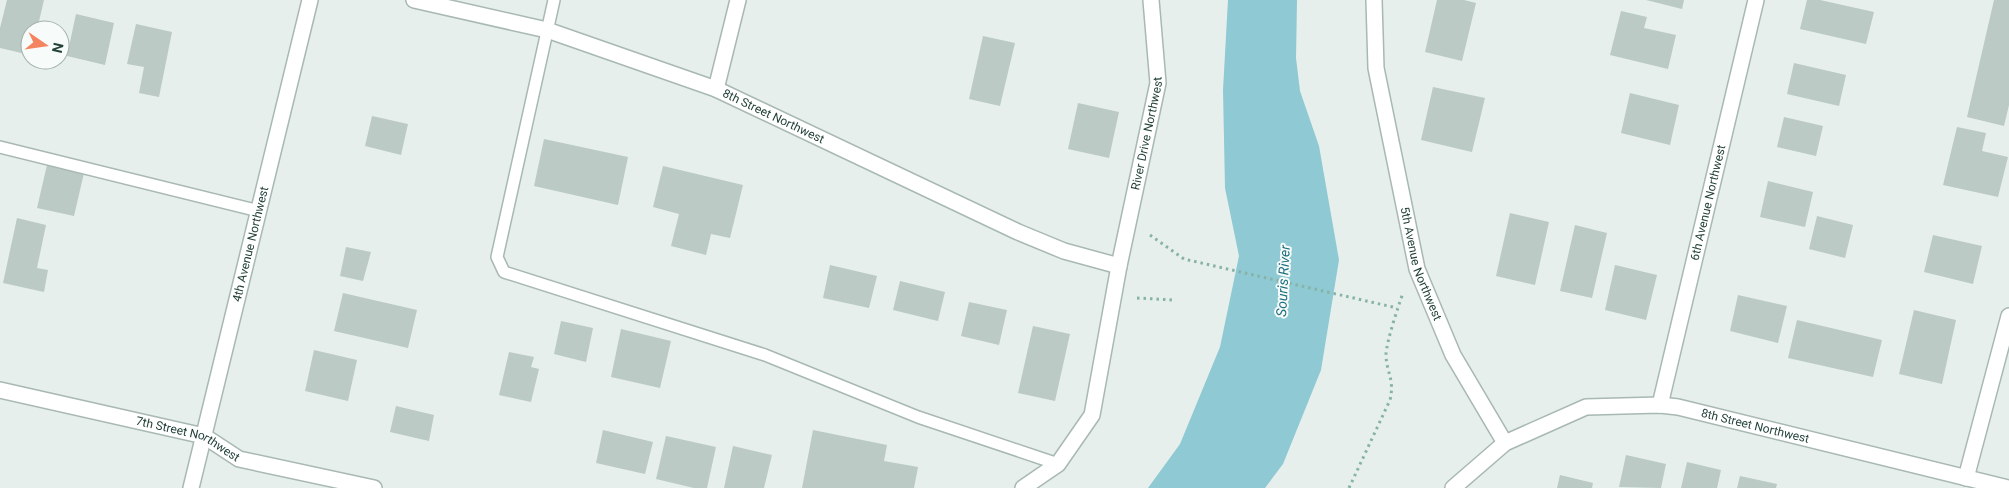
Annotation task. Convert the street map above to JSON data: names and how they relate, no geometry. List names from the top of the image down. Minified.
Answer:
{"streets":{"street":["8th Street Northwest","River Drive Northwest","6th Avenue Northwest","4th Avenue Northwest","5th Avenue Northwest","7th Street Northwest"]},"crossings":[["8th Street Northwest","River Drive Northwest"],["8th Street Northwest","6th Avenue Northwest"],["8th Street Northwest","5th Avenue Northwest"],["4th Avenue Northwest","7th Street Northwest"]],"water":["Souris River"],"north":"right"}
